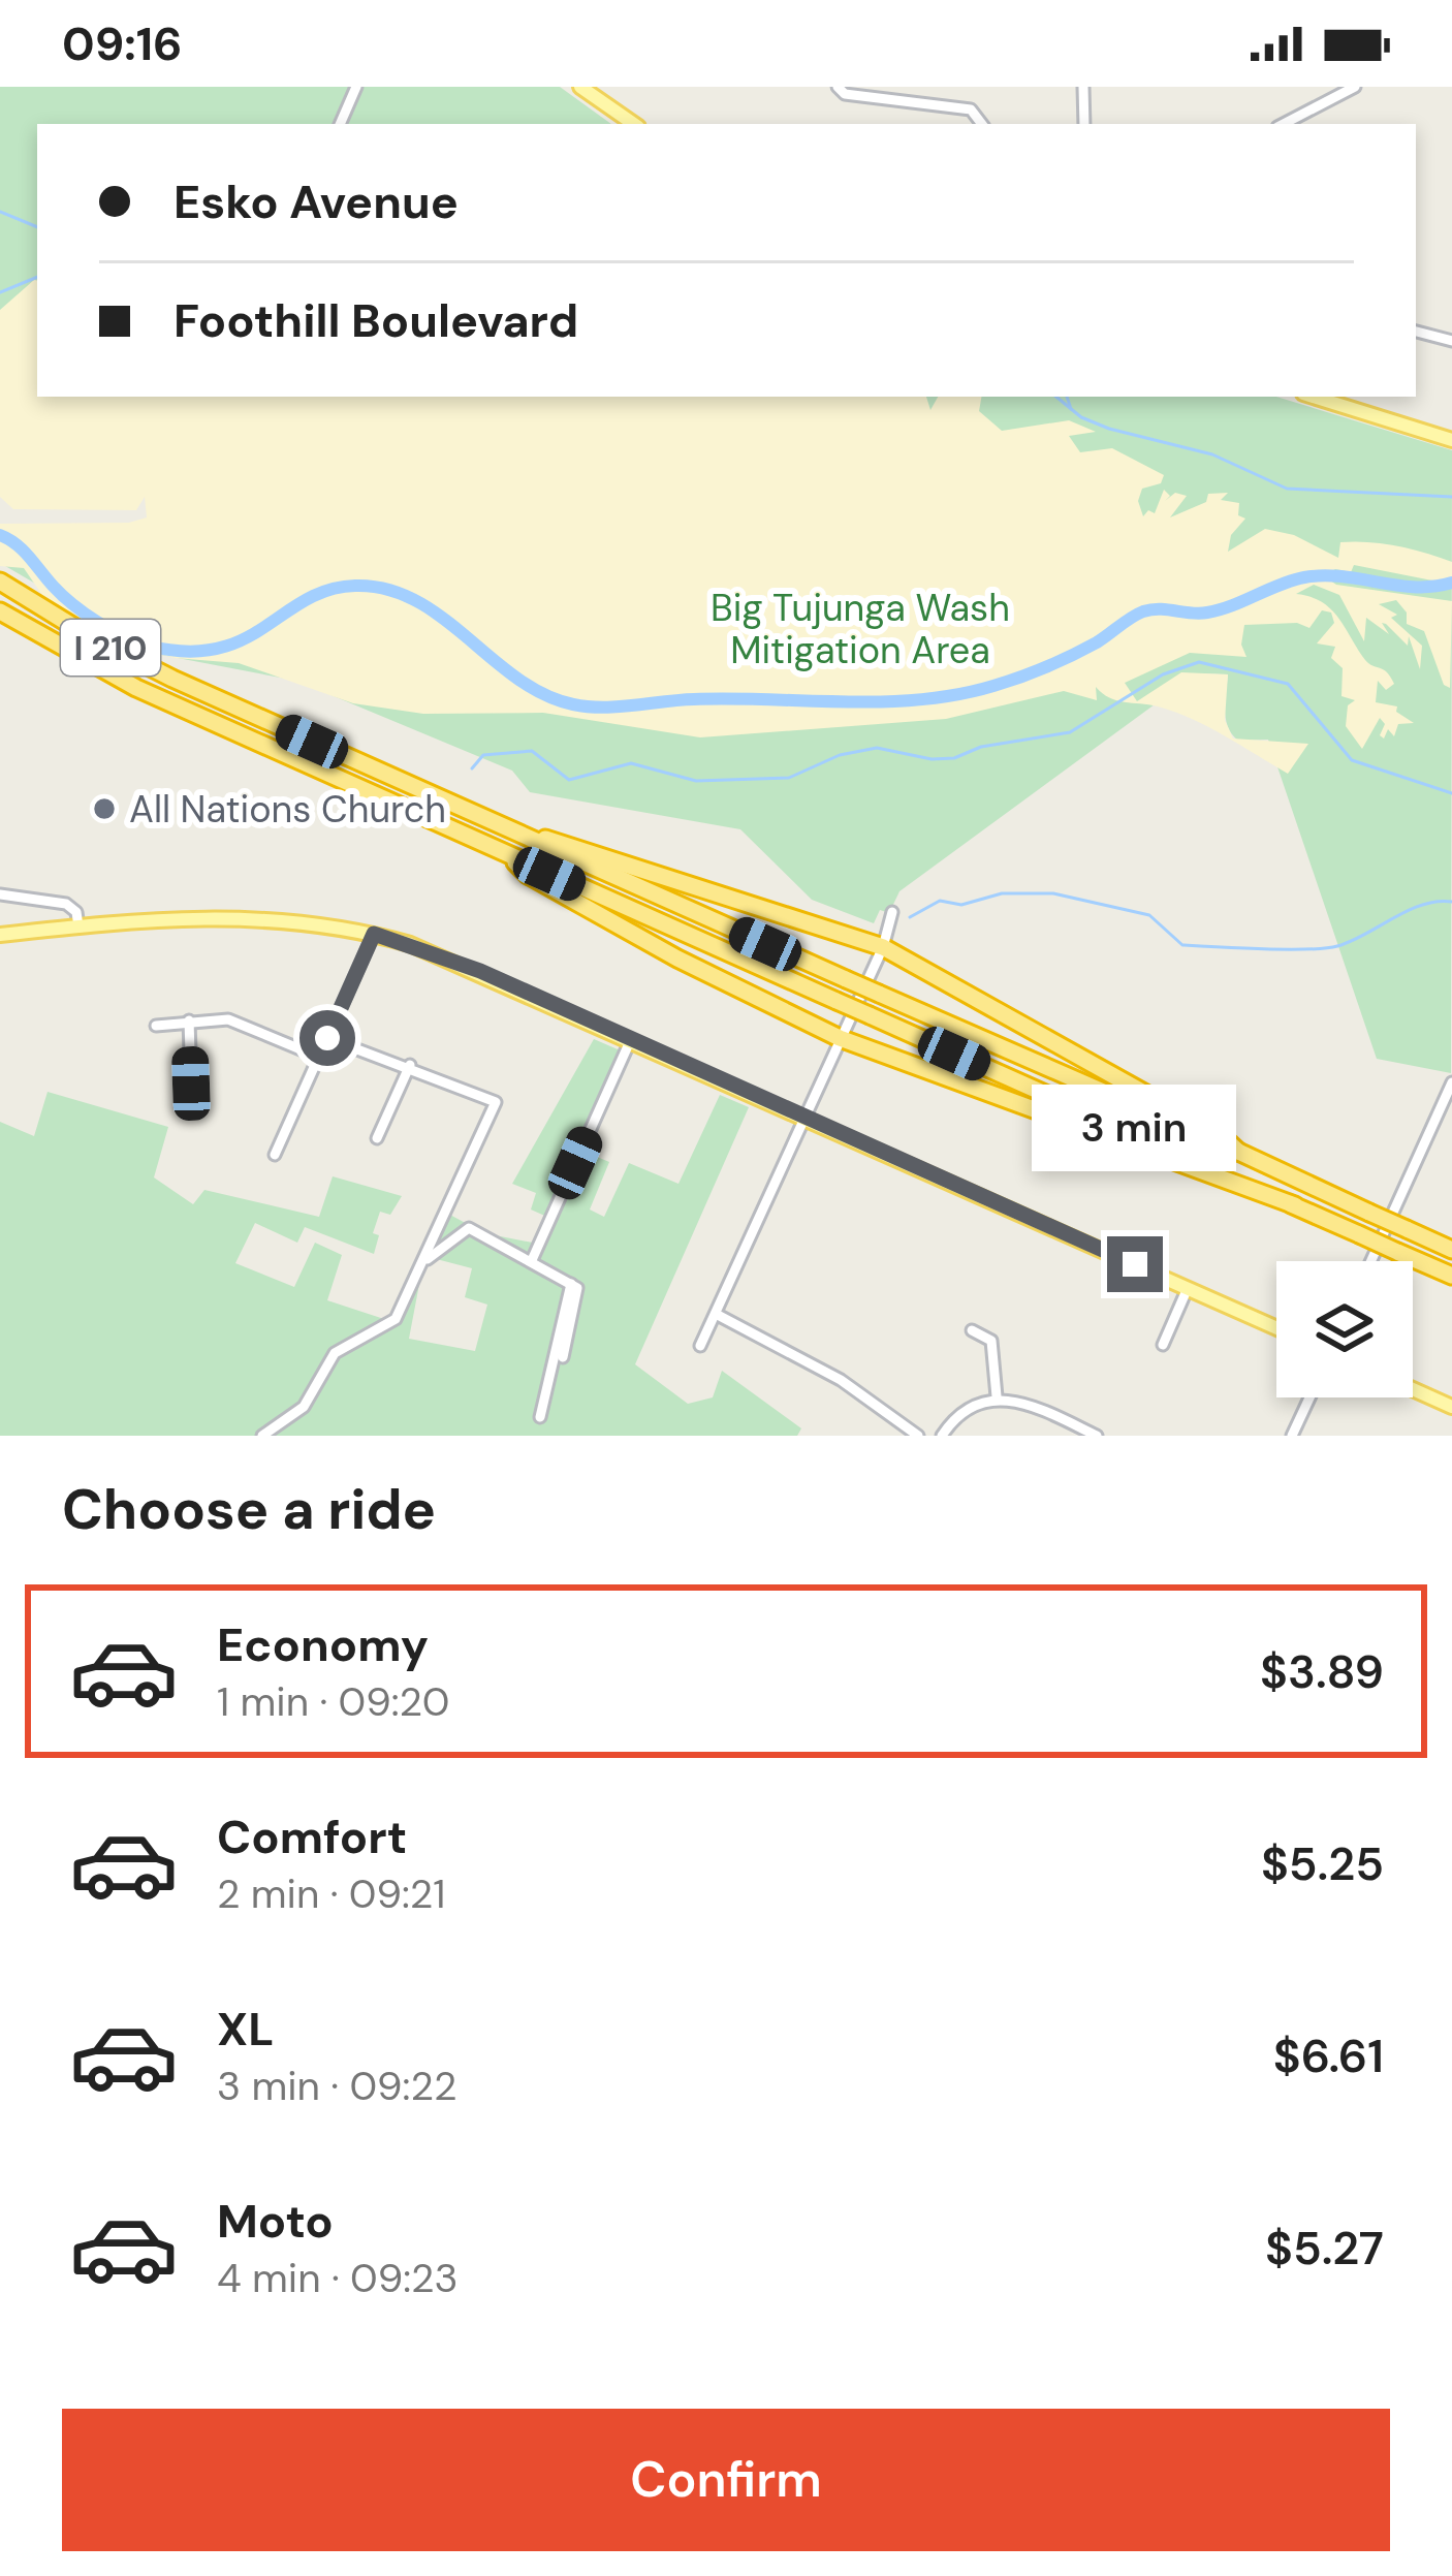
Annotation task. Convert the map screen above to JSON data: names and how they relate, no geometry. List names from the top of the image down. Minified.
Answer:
{"streets":{"highway":["I 210"]},"parks":["Big Tujunga Wash Mitigation Area"],"places":["All Nations Church"],"page":{"status":"09:16","banner":["Esko Avenue","Foothill Boulevard"],"bubble":"3 min","heading":"Choose a ride","list":[{"name":"Economy","note":"1 min · 09:20","value":"$3.89"},{"name":"Comfort","note":"2 min · 09:21","value":"$5.25"},{"name":"XL","note":"3 min · 09:22","value":"$6.61"},{"name":"Moto","note":"4 min · 09:23","value":"$5.27"}],"buttons":"Confirm"}}
